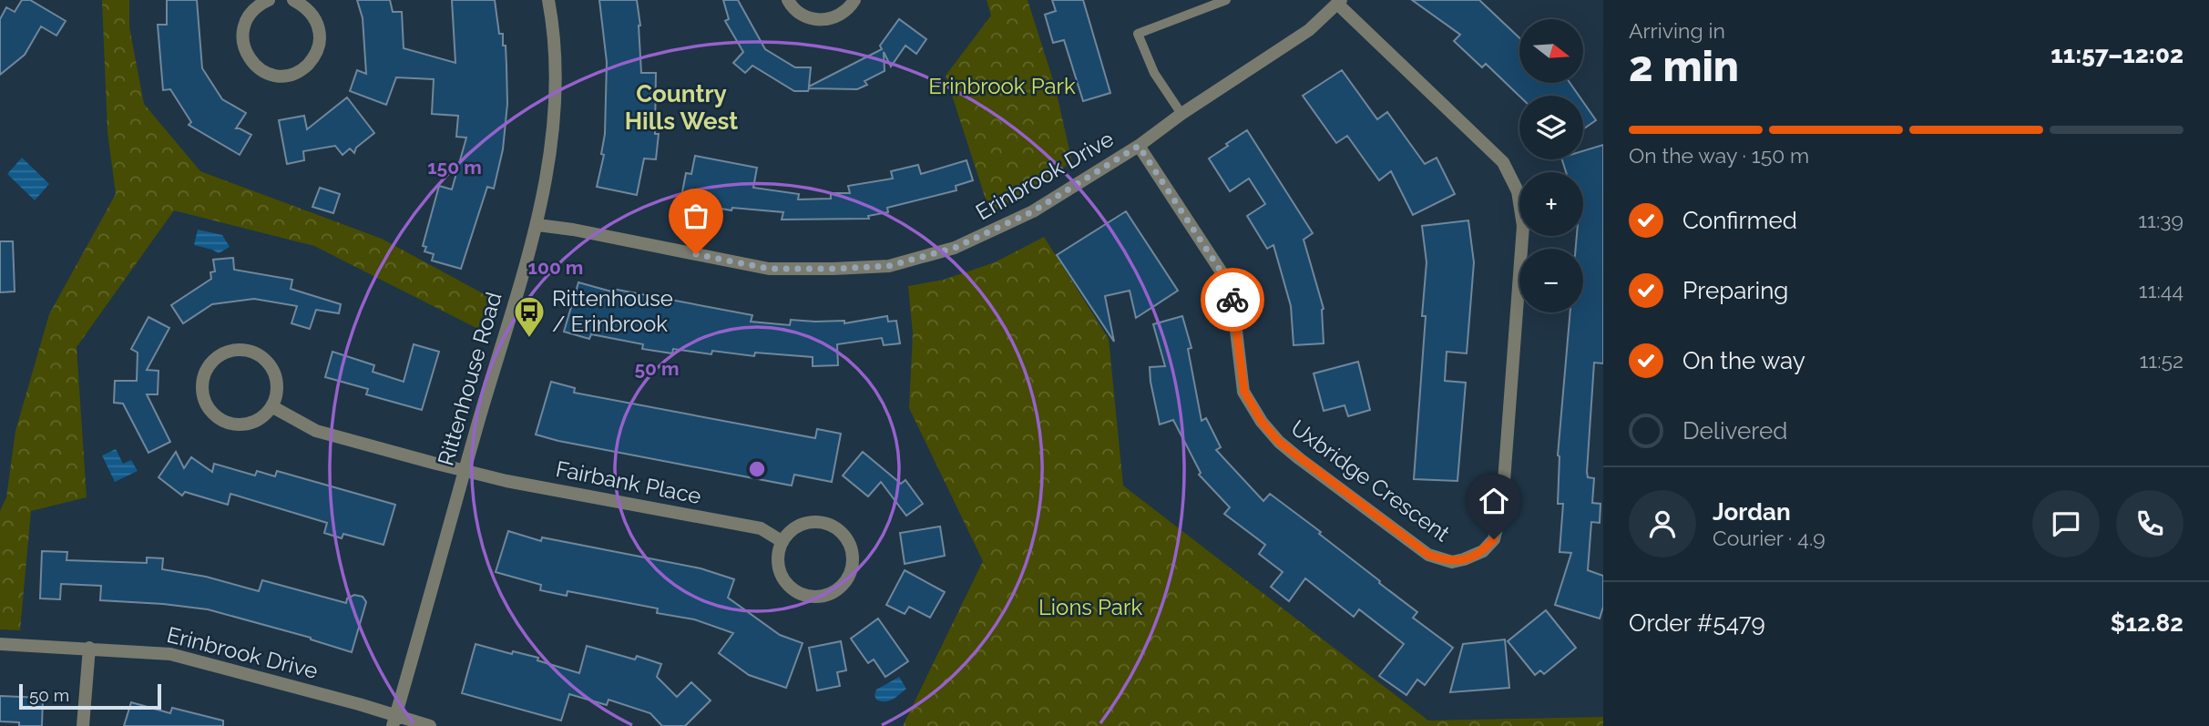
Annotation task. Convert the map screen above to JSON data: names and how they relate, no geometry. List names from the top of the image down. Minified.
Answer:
{"streets":{"street":["Erinbrook Drive","Rittenhouse Road","Uxbridge Crescent","Fairbank Place"]},"crossings":[["Erinbrook Drive","Rittenhouse Road"],["Erinbrook Drive","Uxbridge Crescent"],["Rittenhouse Road","Fairbank Place"]],"districts":["Country Hills West"],"parks":["Erinbrook Park","Lions Park"],"places":{"bus stop":["Rittenhouse / Erinbrook"]},"scale_bar":"50 m","north":"right","page":{"heading":["2 min","Arriving in","11:57–12:02"],"panel":["Jordan","Courier · 4.9","Order #5479","$12.82"],"map_buttons":["+","−"],"bar":"On the way · 150 m","list":[["Confirmed","11:39"],["Preparing","11:44"],["On the way","11:52"],"Delivered"],"scale":"50 m"},"rings":["150 m","100 m","50 m"]}
